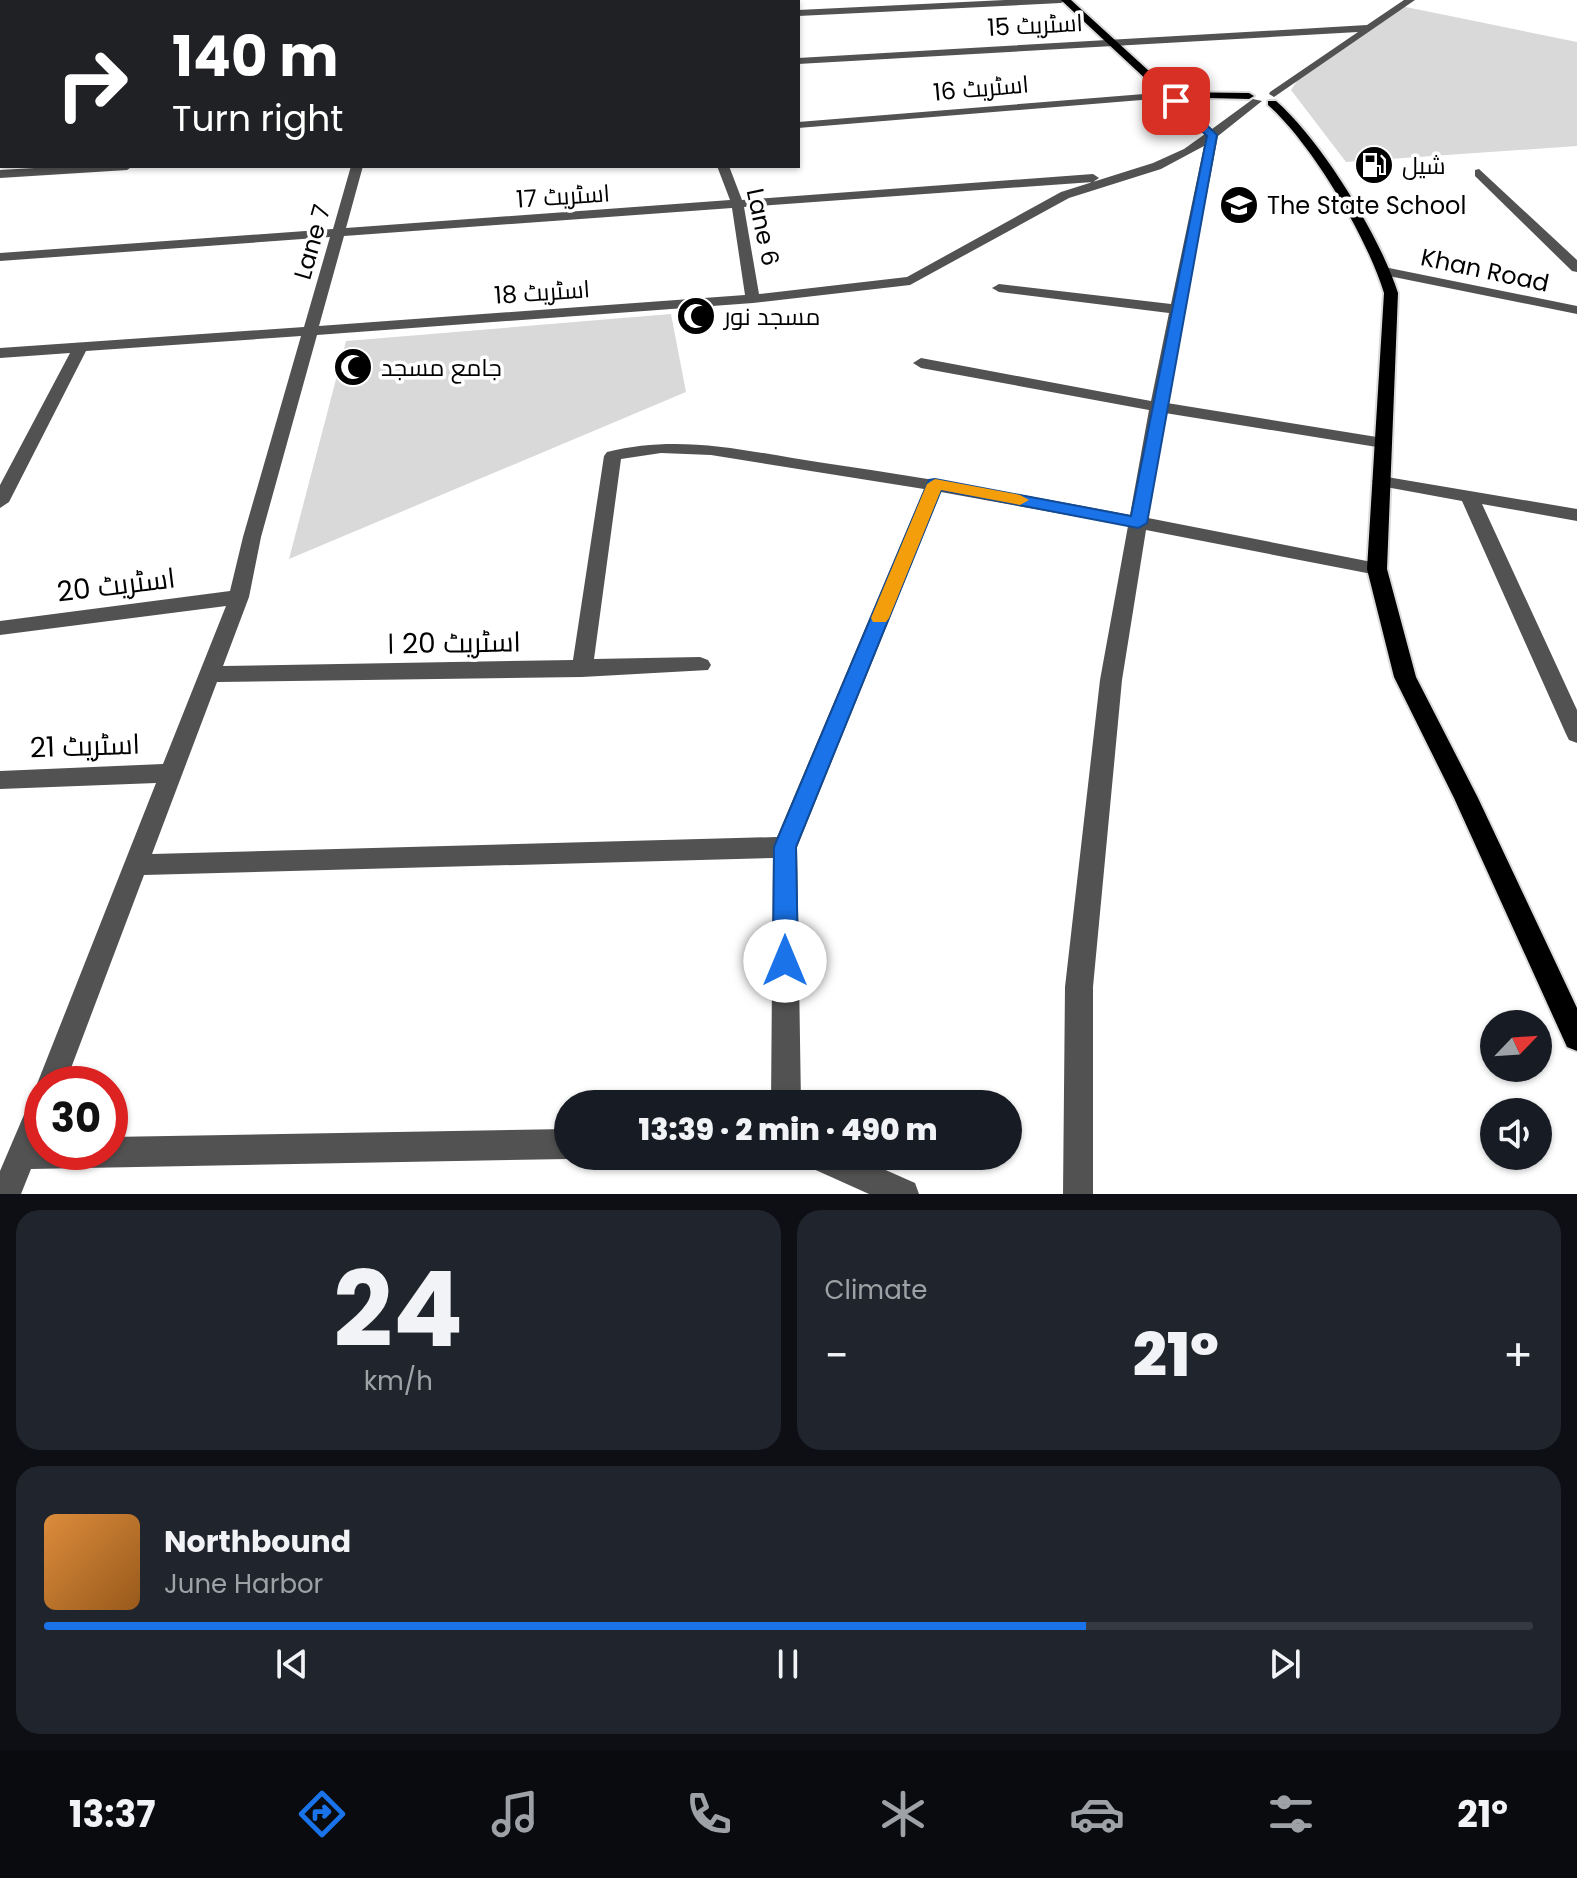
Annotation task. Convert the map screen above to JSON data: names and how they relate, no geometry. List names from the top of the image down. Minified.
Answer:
{"streets":{"street":["اسٹریٹ 15","اسٹریٹ 16","اسٹریٹ 17","Lane 6","Lane 7","Khan Road","اسٹریٹ 18","اسٹریٹ 20","اسٹریٹ 20 ا","اسٹریٹ 21"]},"crossings":[["اسٹریٹ 17","Lane 6"],["اسٹریٹ 17","Lane 7"],["اسٹریٹ 17","اسٹریٹ 18"],["Lane 6","اسٹریٹ 18"],["Lane 7","اسٹریٹ 18"],["Lane 7","اسٹریٹ 20"],["Lane 7","اسٹریٹ 20 ا"],["Lane 7","اسٹریٹ 21"]],"places":{"fuel station":["شیل"],"school or university":["The State School"],"mosque":["مسجد نور","جامع مسجد"]},"north":"top right","page":{"turn":["140 m","Turn right"],"limit":"30","trip":"13:39 · 2 min · 490 m","tile":[["24","km/h"],"Climate"],"heat":["−","21°","+"],"song":["Northbound","June Harbor"],"tabs":["13:37","21°"]}}
